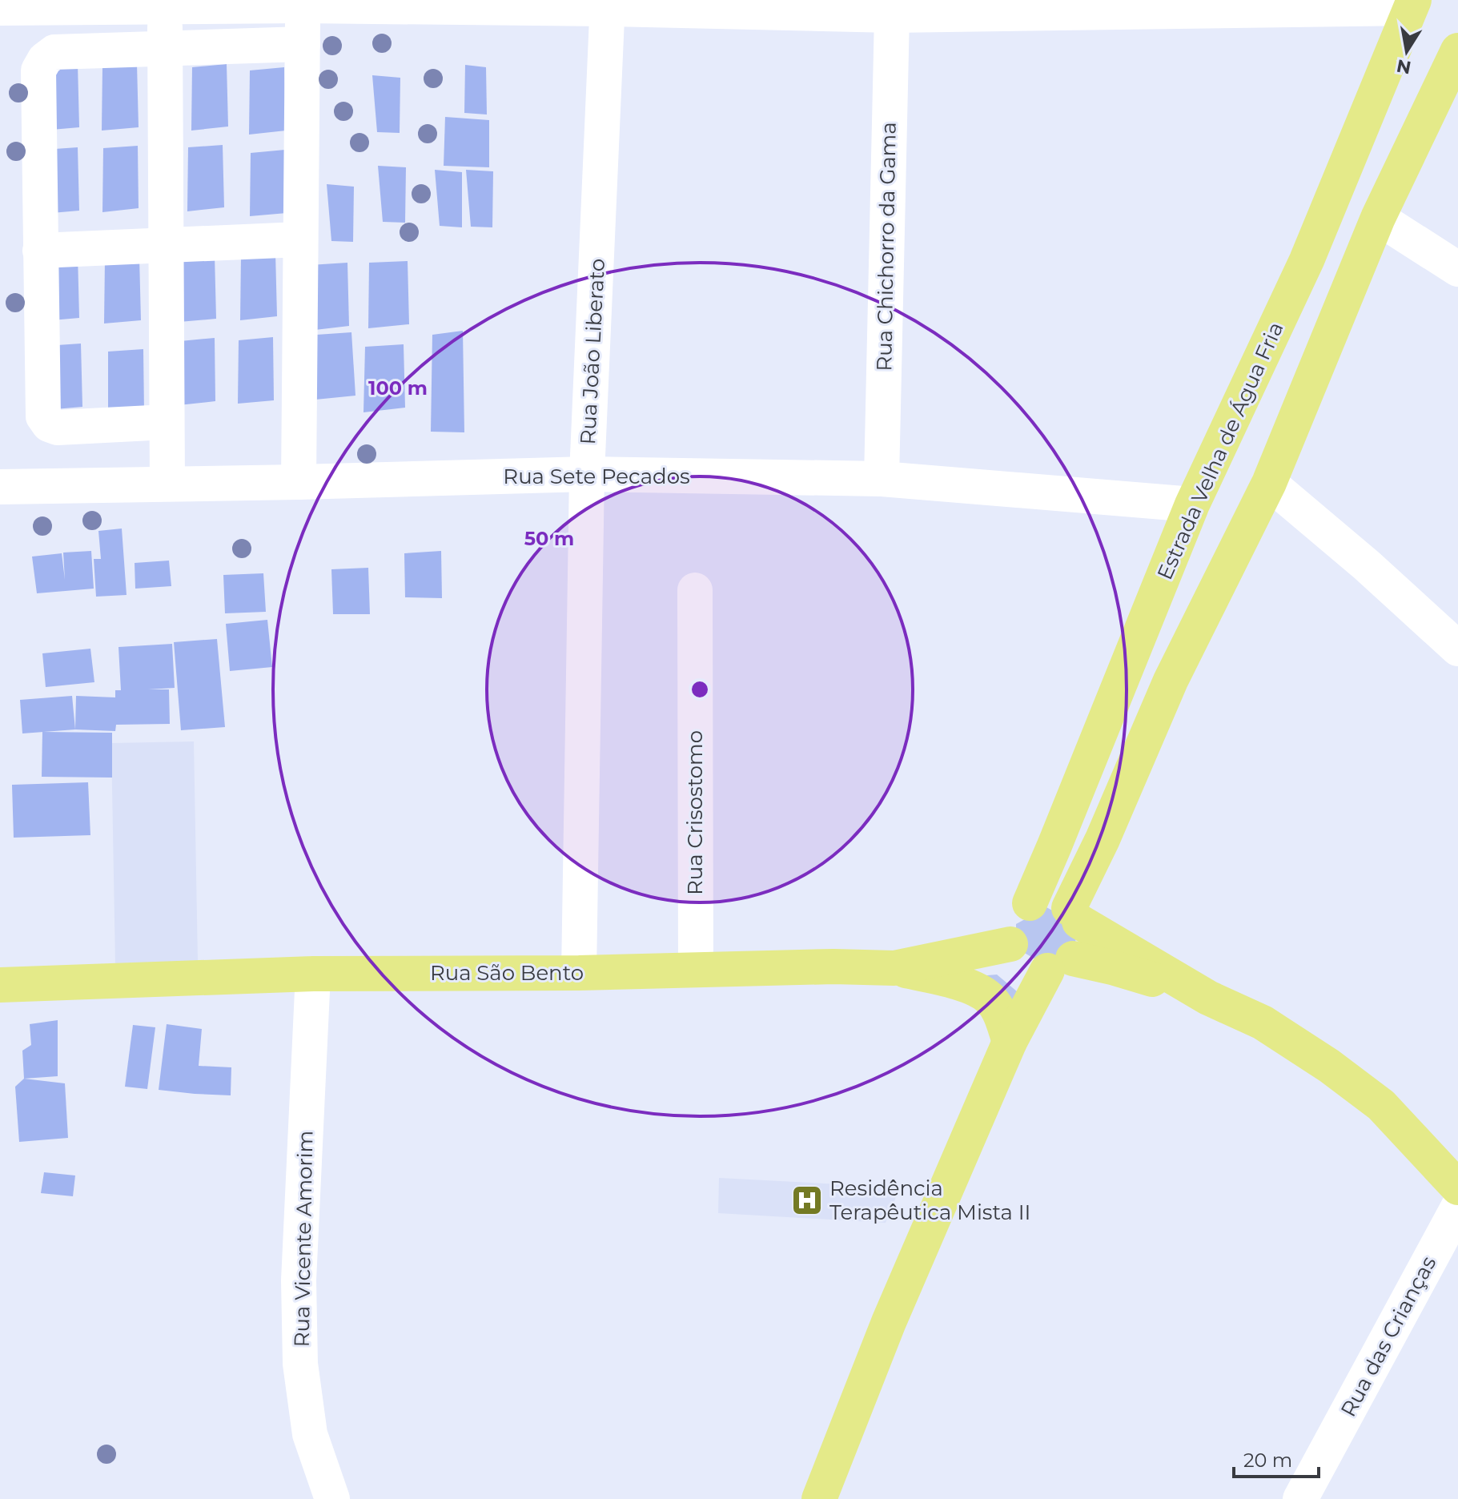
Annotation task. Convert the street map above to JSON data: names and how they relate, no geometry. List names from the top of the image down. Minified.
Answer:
{"streets":{"main road":["Estrada Velha de Água Fria","Rua São Bento"],"street":["Rua Chichorro da Gama","Rua João Liberato","Rua Sete Pecados","Rua Crisostomo","Rua Vicente Amorim","Rua das Crianças"]},"crossings":[["Rua Chichorro da Gama","Rua Sete Pecados"],["Rua João Liberato","Rua Sete Pecados"],["Rua João Liberato","Rua São Bento"],["Estrada Velha de Água Fria","Rua Sete Pecados"],["Estrada Velha de Água Fria","Rua São Bento"],["Rua Crisostomo","Rua São Bento"],["Rua São Bento","Rua Vicente Amorim"]],"places":{"hospital":["Residência Terapêutica Mista II"]},"scale_bar":"20 m","north":"bottom","rings":["100 m","50 m"]}
